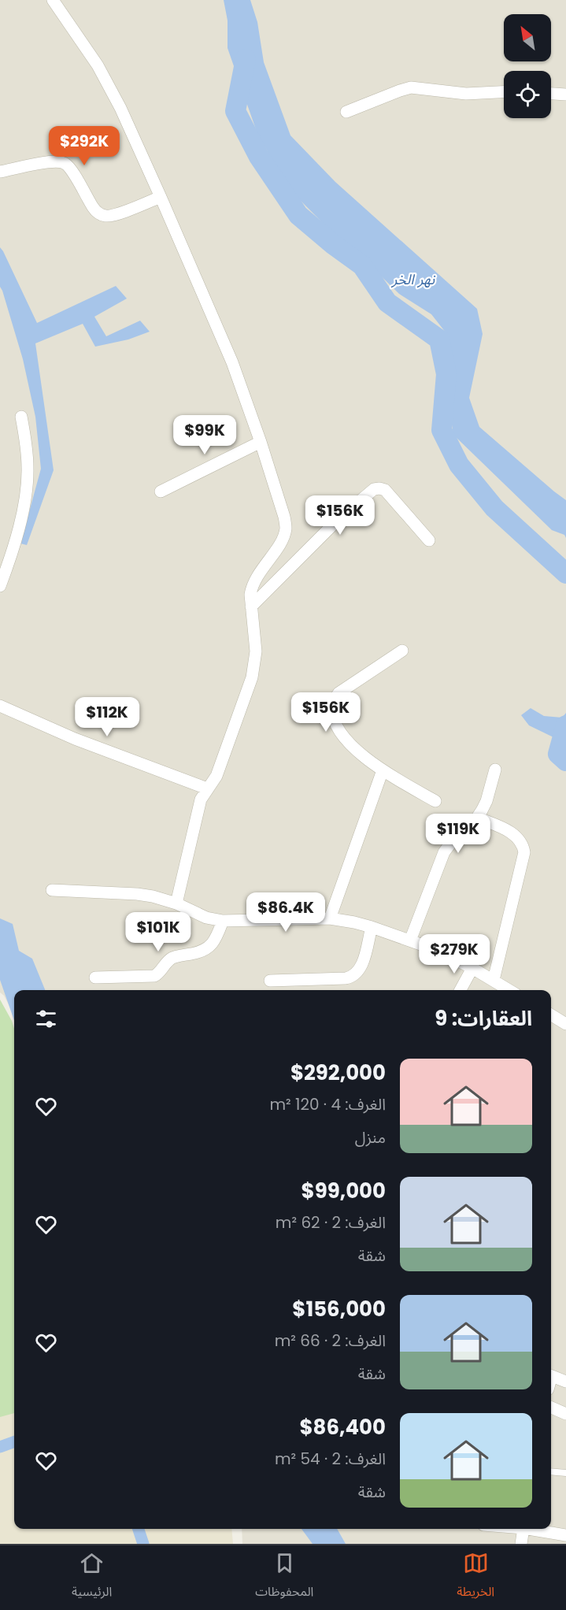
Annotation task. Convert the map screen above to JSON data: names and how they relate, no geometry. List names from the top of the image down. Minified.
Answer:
{"water":["نهر الخر"],"north":"top left","page":{"price":["$292K","$99K","$156K","$156K","$112K","$119K","$86.4K","$101K","$279K"],"heading":"العقارات: 9","list":[{"name":"$292,000","note":"الغرف: 4 · 120 m² · منزل"},{"name":"$99,000","note":"الغرف: 2 · 62 m² · شقة"},{"name":"$156,000","note":"الغرف: 2 · 66 m² · شقة"},{"name":"$86,400","note":"الغرف: 2 · 54 m² · شقة"}],"tabs":["الخريطة","المحفوظات","الرئيسية"]}}
